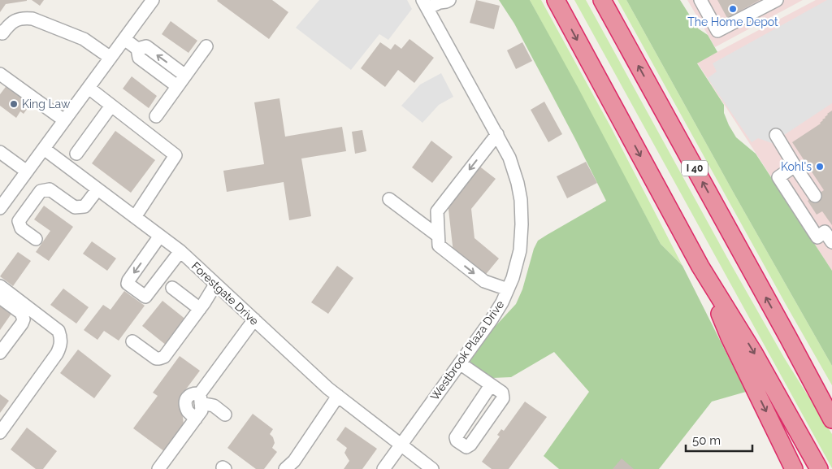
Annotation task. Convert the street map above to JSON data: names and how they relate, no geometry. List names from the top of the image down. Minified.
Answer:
{"streets":{"highway":["I 40"],"street":["Forestgate Drive","Westbrook Plaza Drive"]},"crossings":[["Forestgate Drive","Westbrook Plaza Drive"]],"places":["The Home Depot","King Law","Kohl's"],"scale_bar":"50 m"}
